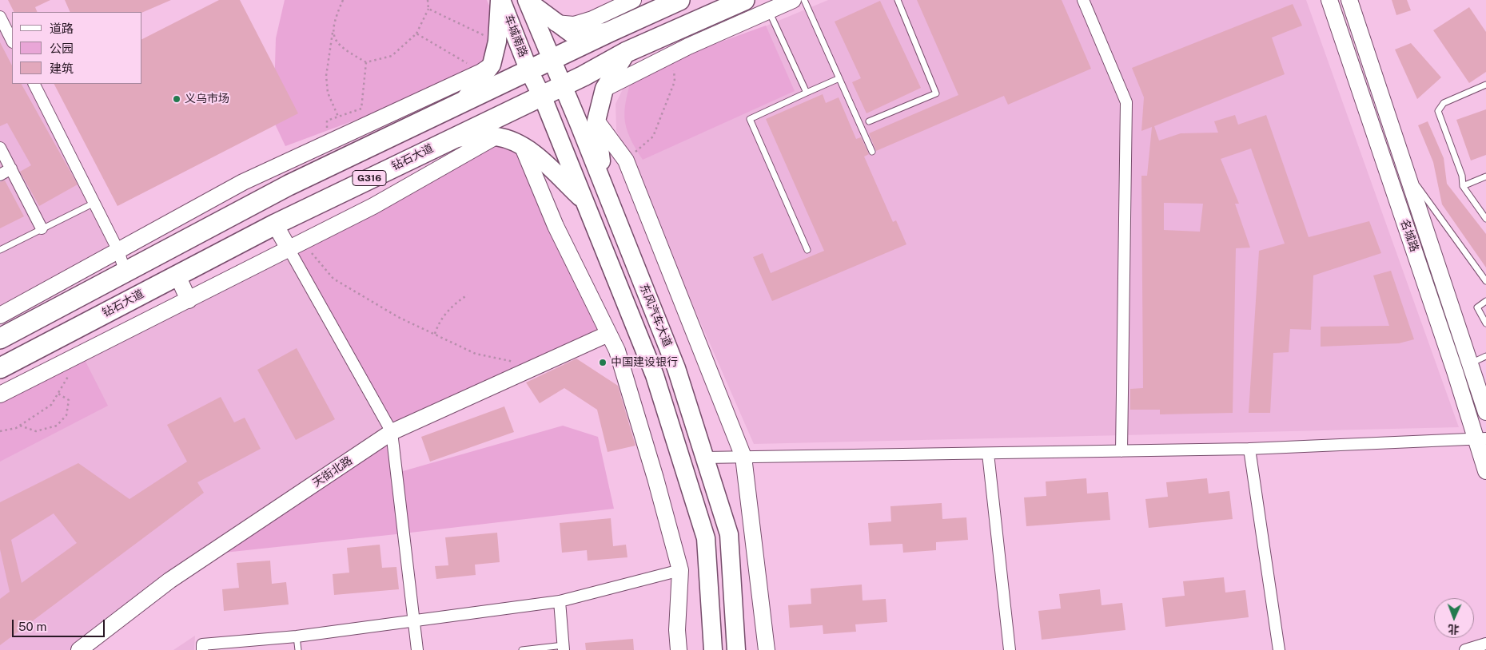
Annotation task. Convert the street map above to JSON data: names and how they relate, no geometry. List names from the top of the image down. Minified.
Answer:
{"streets":{"highway":["钻石大道","G316"],"main road":["车城南路","东风汽车大道"],"street":["名城路","天街北路"]},"crossings":[["车城南路","G316"],["车城南路","东风汽车大道"],["钻石大道","东风汽车大道"],["G316","东风汽车大道"]],"places":["义乌市场","中国建设银行"],"legend":["道路","公园","建筑"],"scale_bar":"50 m","north":"bottom"}
